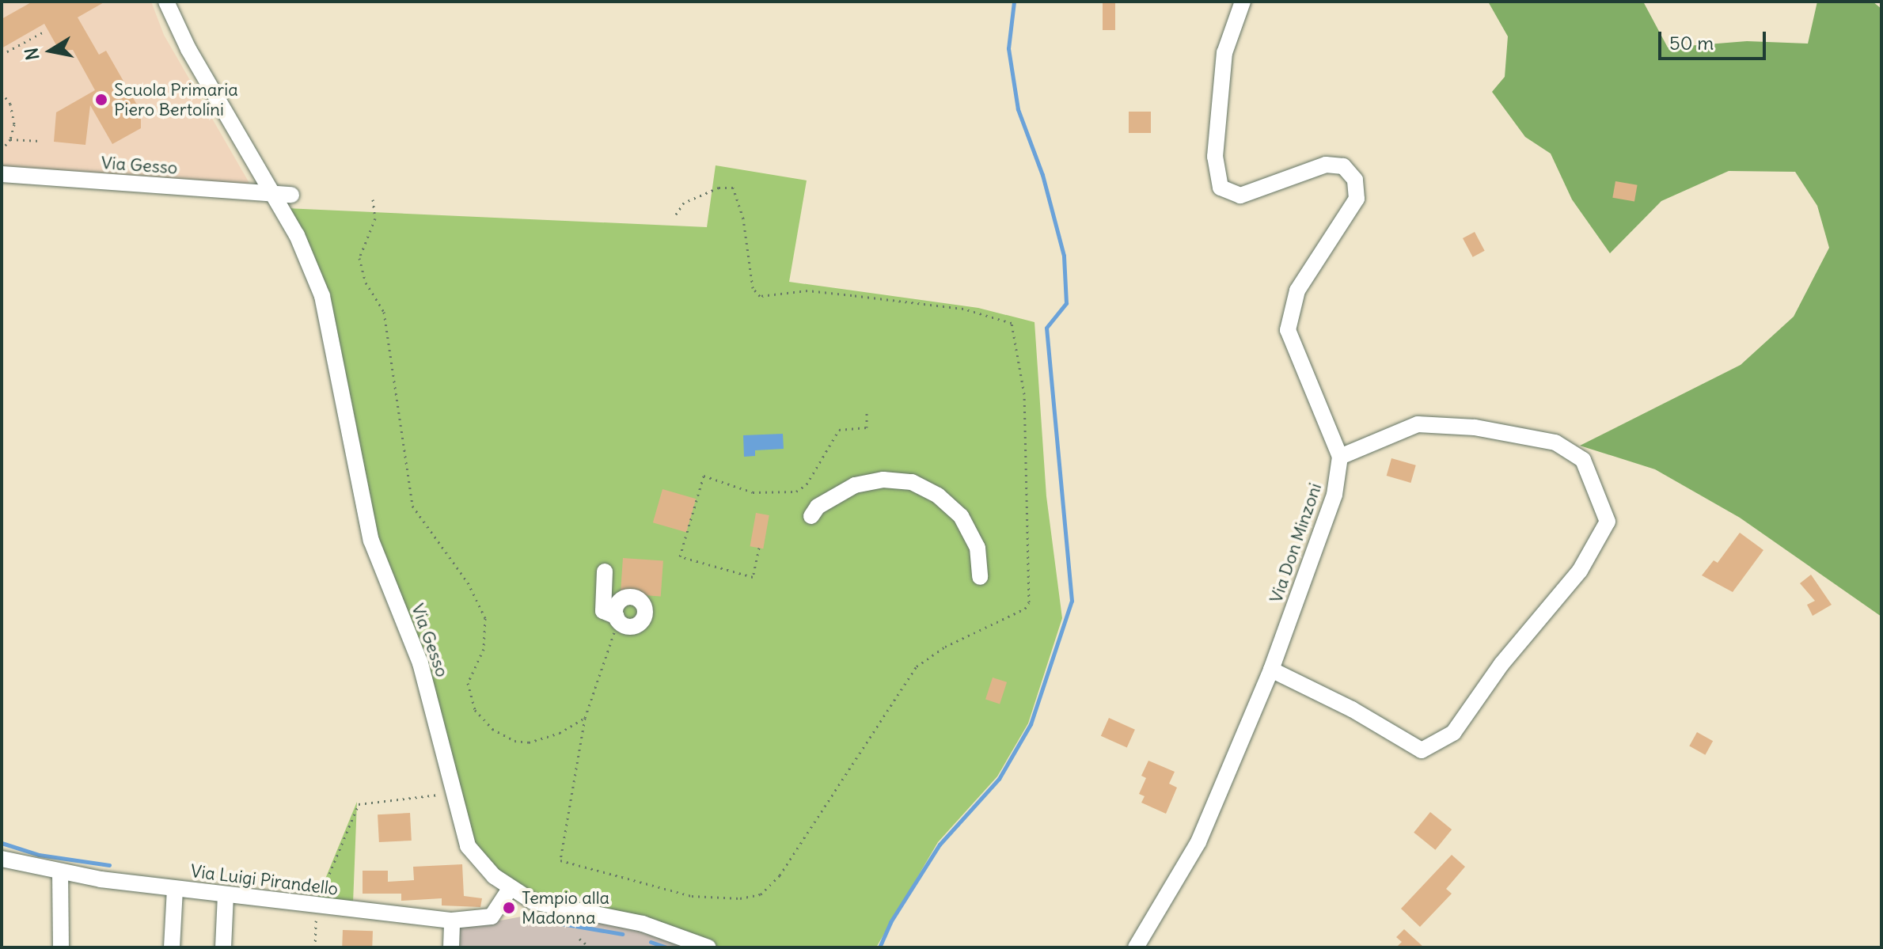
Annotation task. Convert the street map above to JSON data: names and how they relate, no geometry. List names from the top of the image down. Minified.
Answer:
{"streets":{"street":["Via Gesso","Via Don Minzoni","Via Luigi Pirandello"]},"crossings":[["Via Gesso","Via Luigi Pirandello"]],"places":["Scuola Primaria Piero Bertolini","Tempio alla Madonna"],"scale_bar":"50 m","north":"left"}
